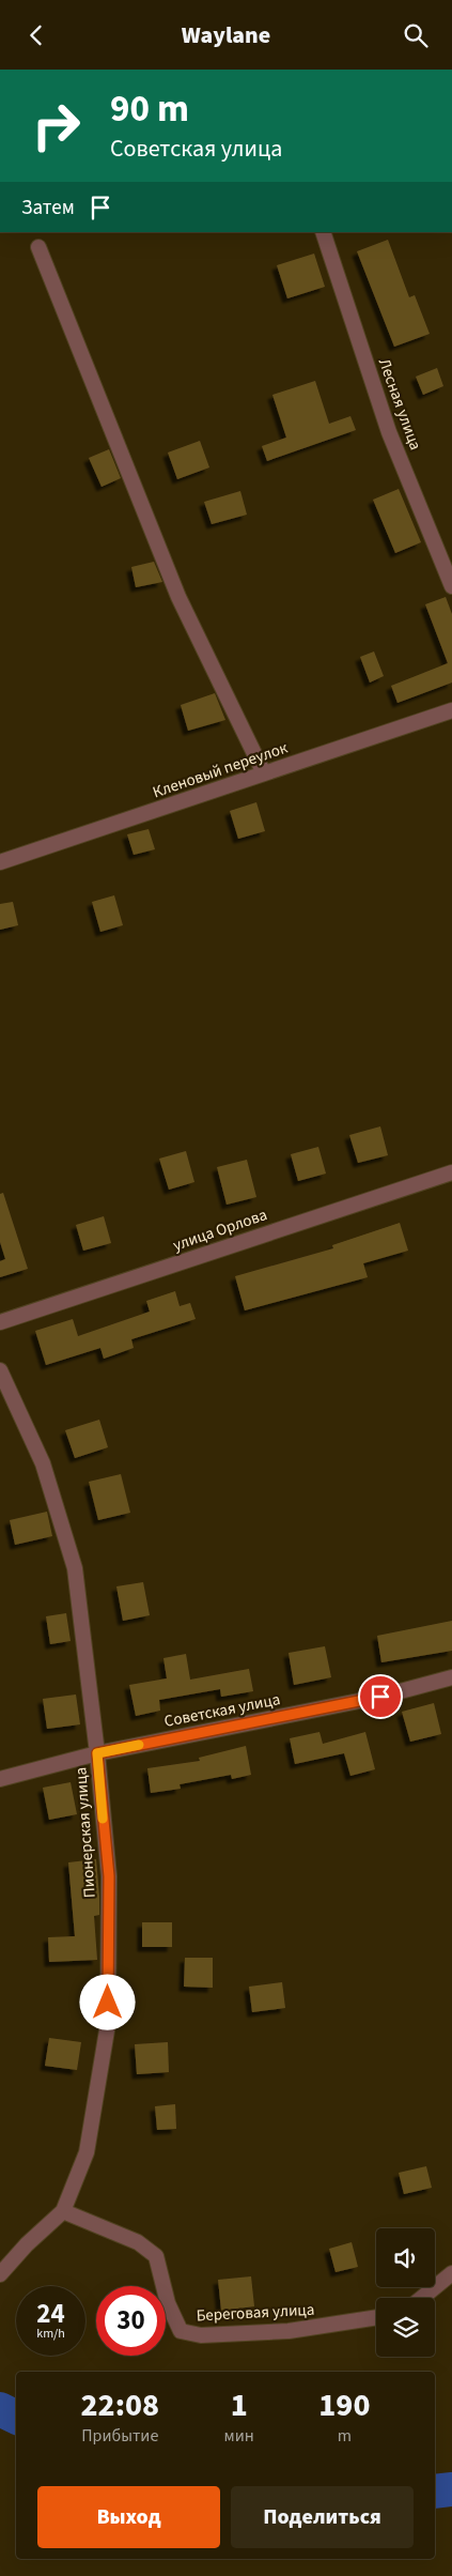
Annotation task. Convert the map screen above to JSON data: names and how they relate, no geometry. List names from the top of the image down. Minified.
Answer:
{"streets":{"street":["Лесная улица","Кленовый переулок","улица Орлова","Советская улица","Пионерская улица","Береговая улица"]},"crossings":[["Советская улица","Пионерская улица"],["Пионерская улица","Береговая улица"]],"page":{"header":"Waylane","turn":["90 m","Советская улица"],"then":"Затем","speed":"24 km/h","limit":"30","eta":["22:08","Прибытие","1","мин","190","m"],"buttons":["Выход","Поделиться"]}}
